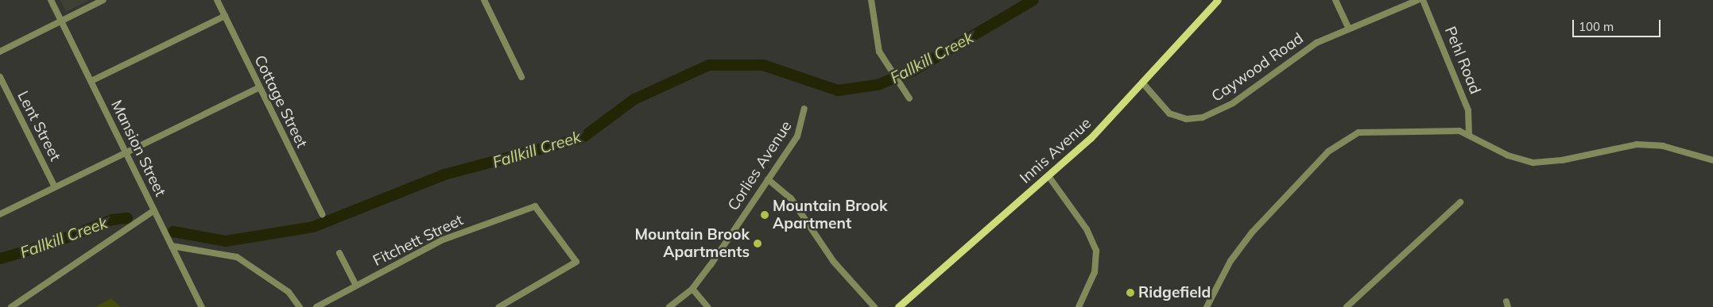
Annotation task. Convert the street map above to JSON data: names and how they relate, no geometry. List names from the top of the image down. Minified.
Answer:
{"streets":{"main road":["Innis Avenue"],"street":["Pehl Road","Caywood Road","Cottage Street","Lent Street","Mansion Street","Corlies Avenue","Fitchett Street"]},"crossings":[["Caywood Road","Innis Avenue"]],"water":["Fallkill Creek"],"places":["Mountain Brook Apartment","Mountain Brook Apartments","Ridgefield"],"scale_bar":"100 m"}
